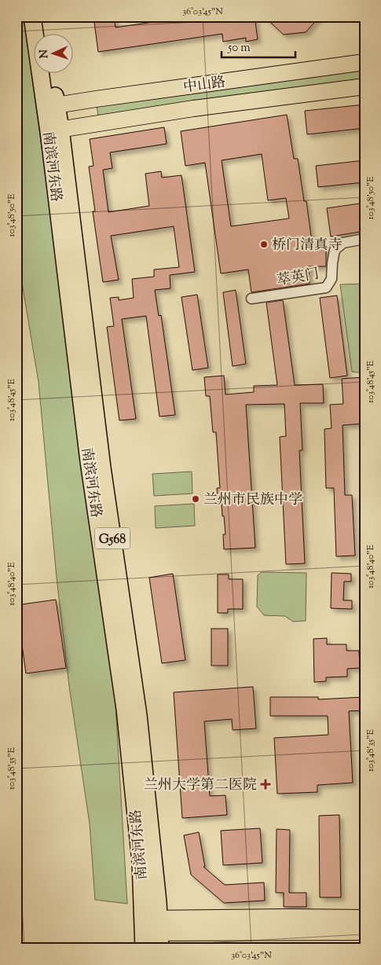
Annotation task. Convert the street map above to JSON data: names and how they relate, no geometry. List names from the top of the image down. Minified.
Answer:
{"streets":{"highway":["南滨河东路","G568"],"main road":["中山路"],"street":["萃英门"]},"crossings":[["中山路","南滨河东路"]],"places":{"other":["桥门清真寺","兰州市民族中学"],"health":["兰州大学第二医院"]},"scale_bar":"50 m","north":"left","coordinates":["36°03'45\"N","103°48'50\"E","103°48'45\"E","103°48'40\"E","103°48'35\"E"]}
